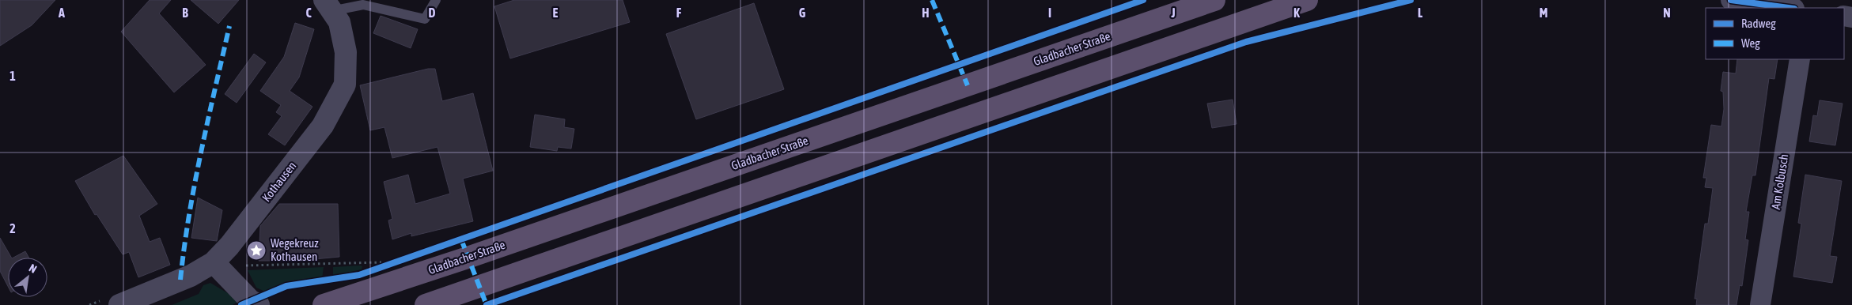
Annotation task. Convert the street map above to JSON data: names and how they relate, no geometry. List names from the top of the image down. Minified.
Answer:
{"streets":{"main road":["Gladbacher Straße"],"street":["Kothausen","Am Kolbusch"]},"places":{"place":["Wegekreuz Kothausen"]},"legend":["Radweg","Weg"],"north":"top right","grid":{"columns":["A","B","C","D","E","F","G","H","I","J","K","L","M","N"],"rows":["1","2"]}}
